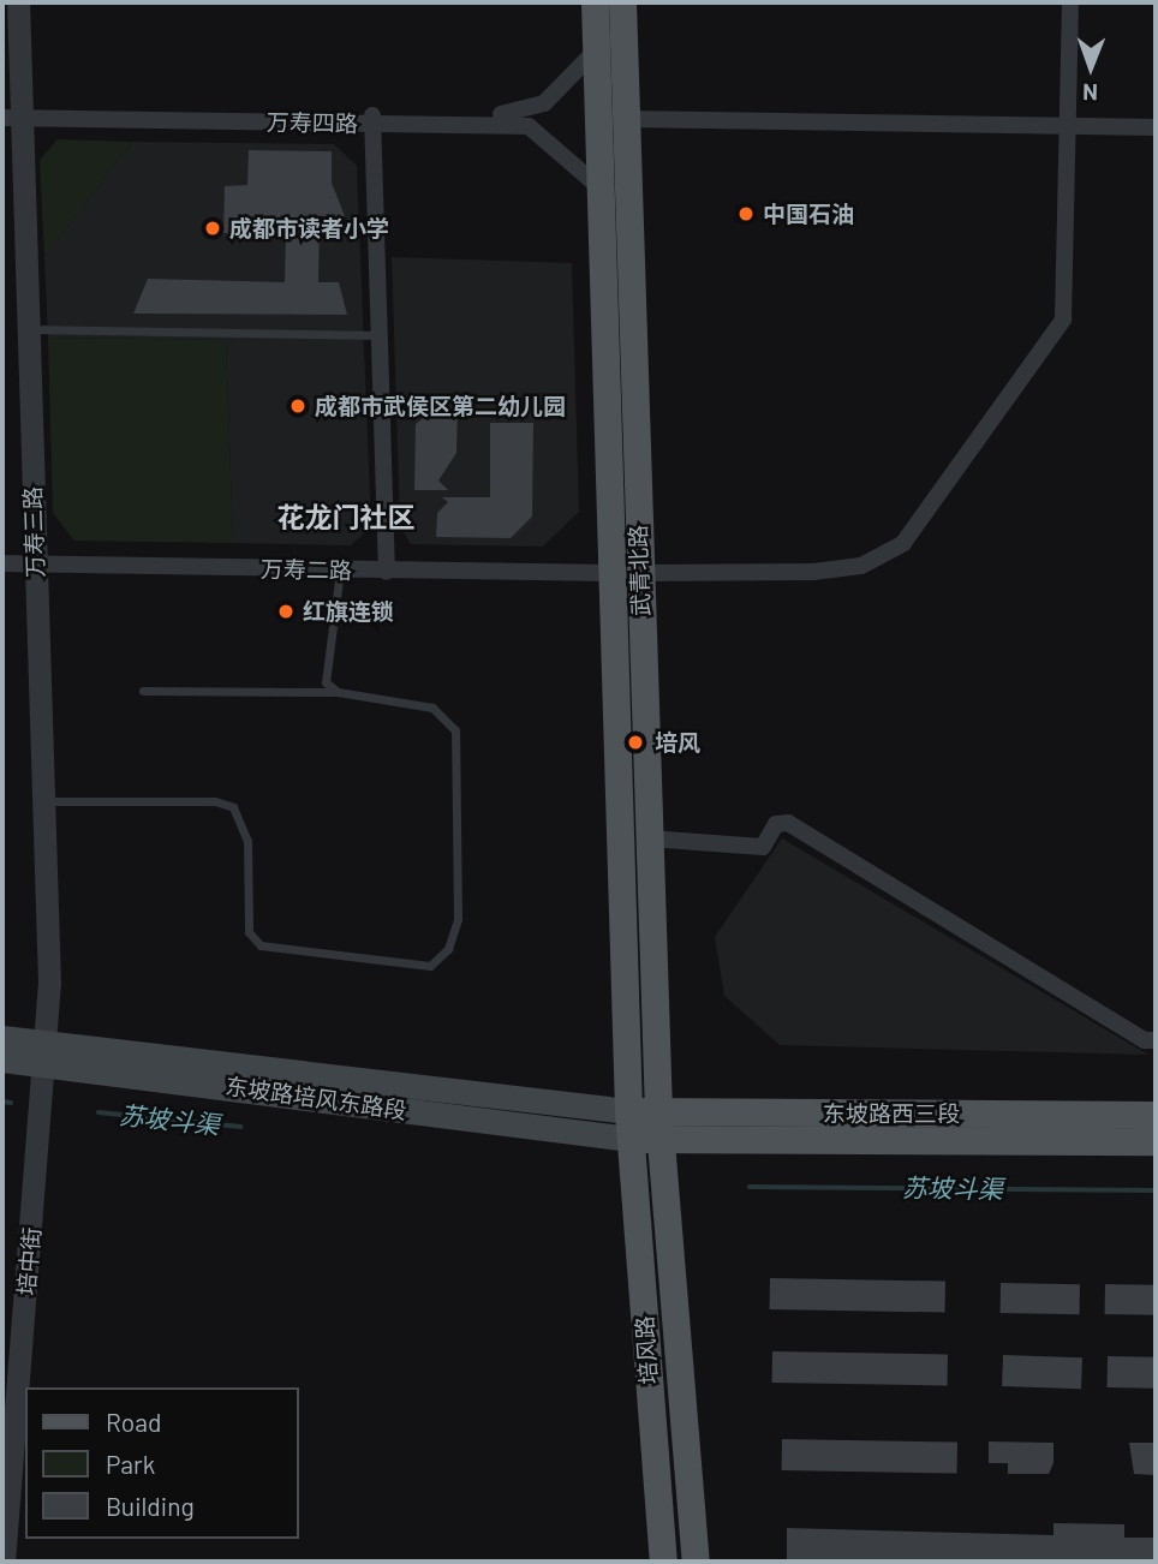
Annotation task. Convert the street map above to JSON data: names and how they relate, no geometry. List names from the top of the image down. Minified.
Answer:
{"streets":{"main road":["武青北路","东坡路培风东路段","东坡路西三段","培风路"],"street":["万寿四路","万寿三路","万寿二路","培中街"]},"crossings":[["万寿四路","万寿三路"],["万寿四路","武青北路"],["万寿三路","万寿二路"],["万寿三路","东坡路培风东路段"],["万寿三路","培中街"],["万寿二路","武青北路"],["武青北路","东坡路培风东路段"],["武青北路","东坡路西三段"],["武青北路","培风路"],["东坡路培风东路段","东坡路西三段"],["东坡路培风东路段","培中街"],["东坡路培风东路段","培风路"],["东坡路西三段","培风路"]],"districts":["花龙门社区"],"water":["苏坡斗渠"],"places":["中国石油","成都市读者小学","成都市武侯区第二幼儿园","红旗连锁","培风"],"legend":["Road","Park","Building"],"north":"bottom"}
